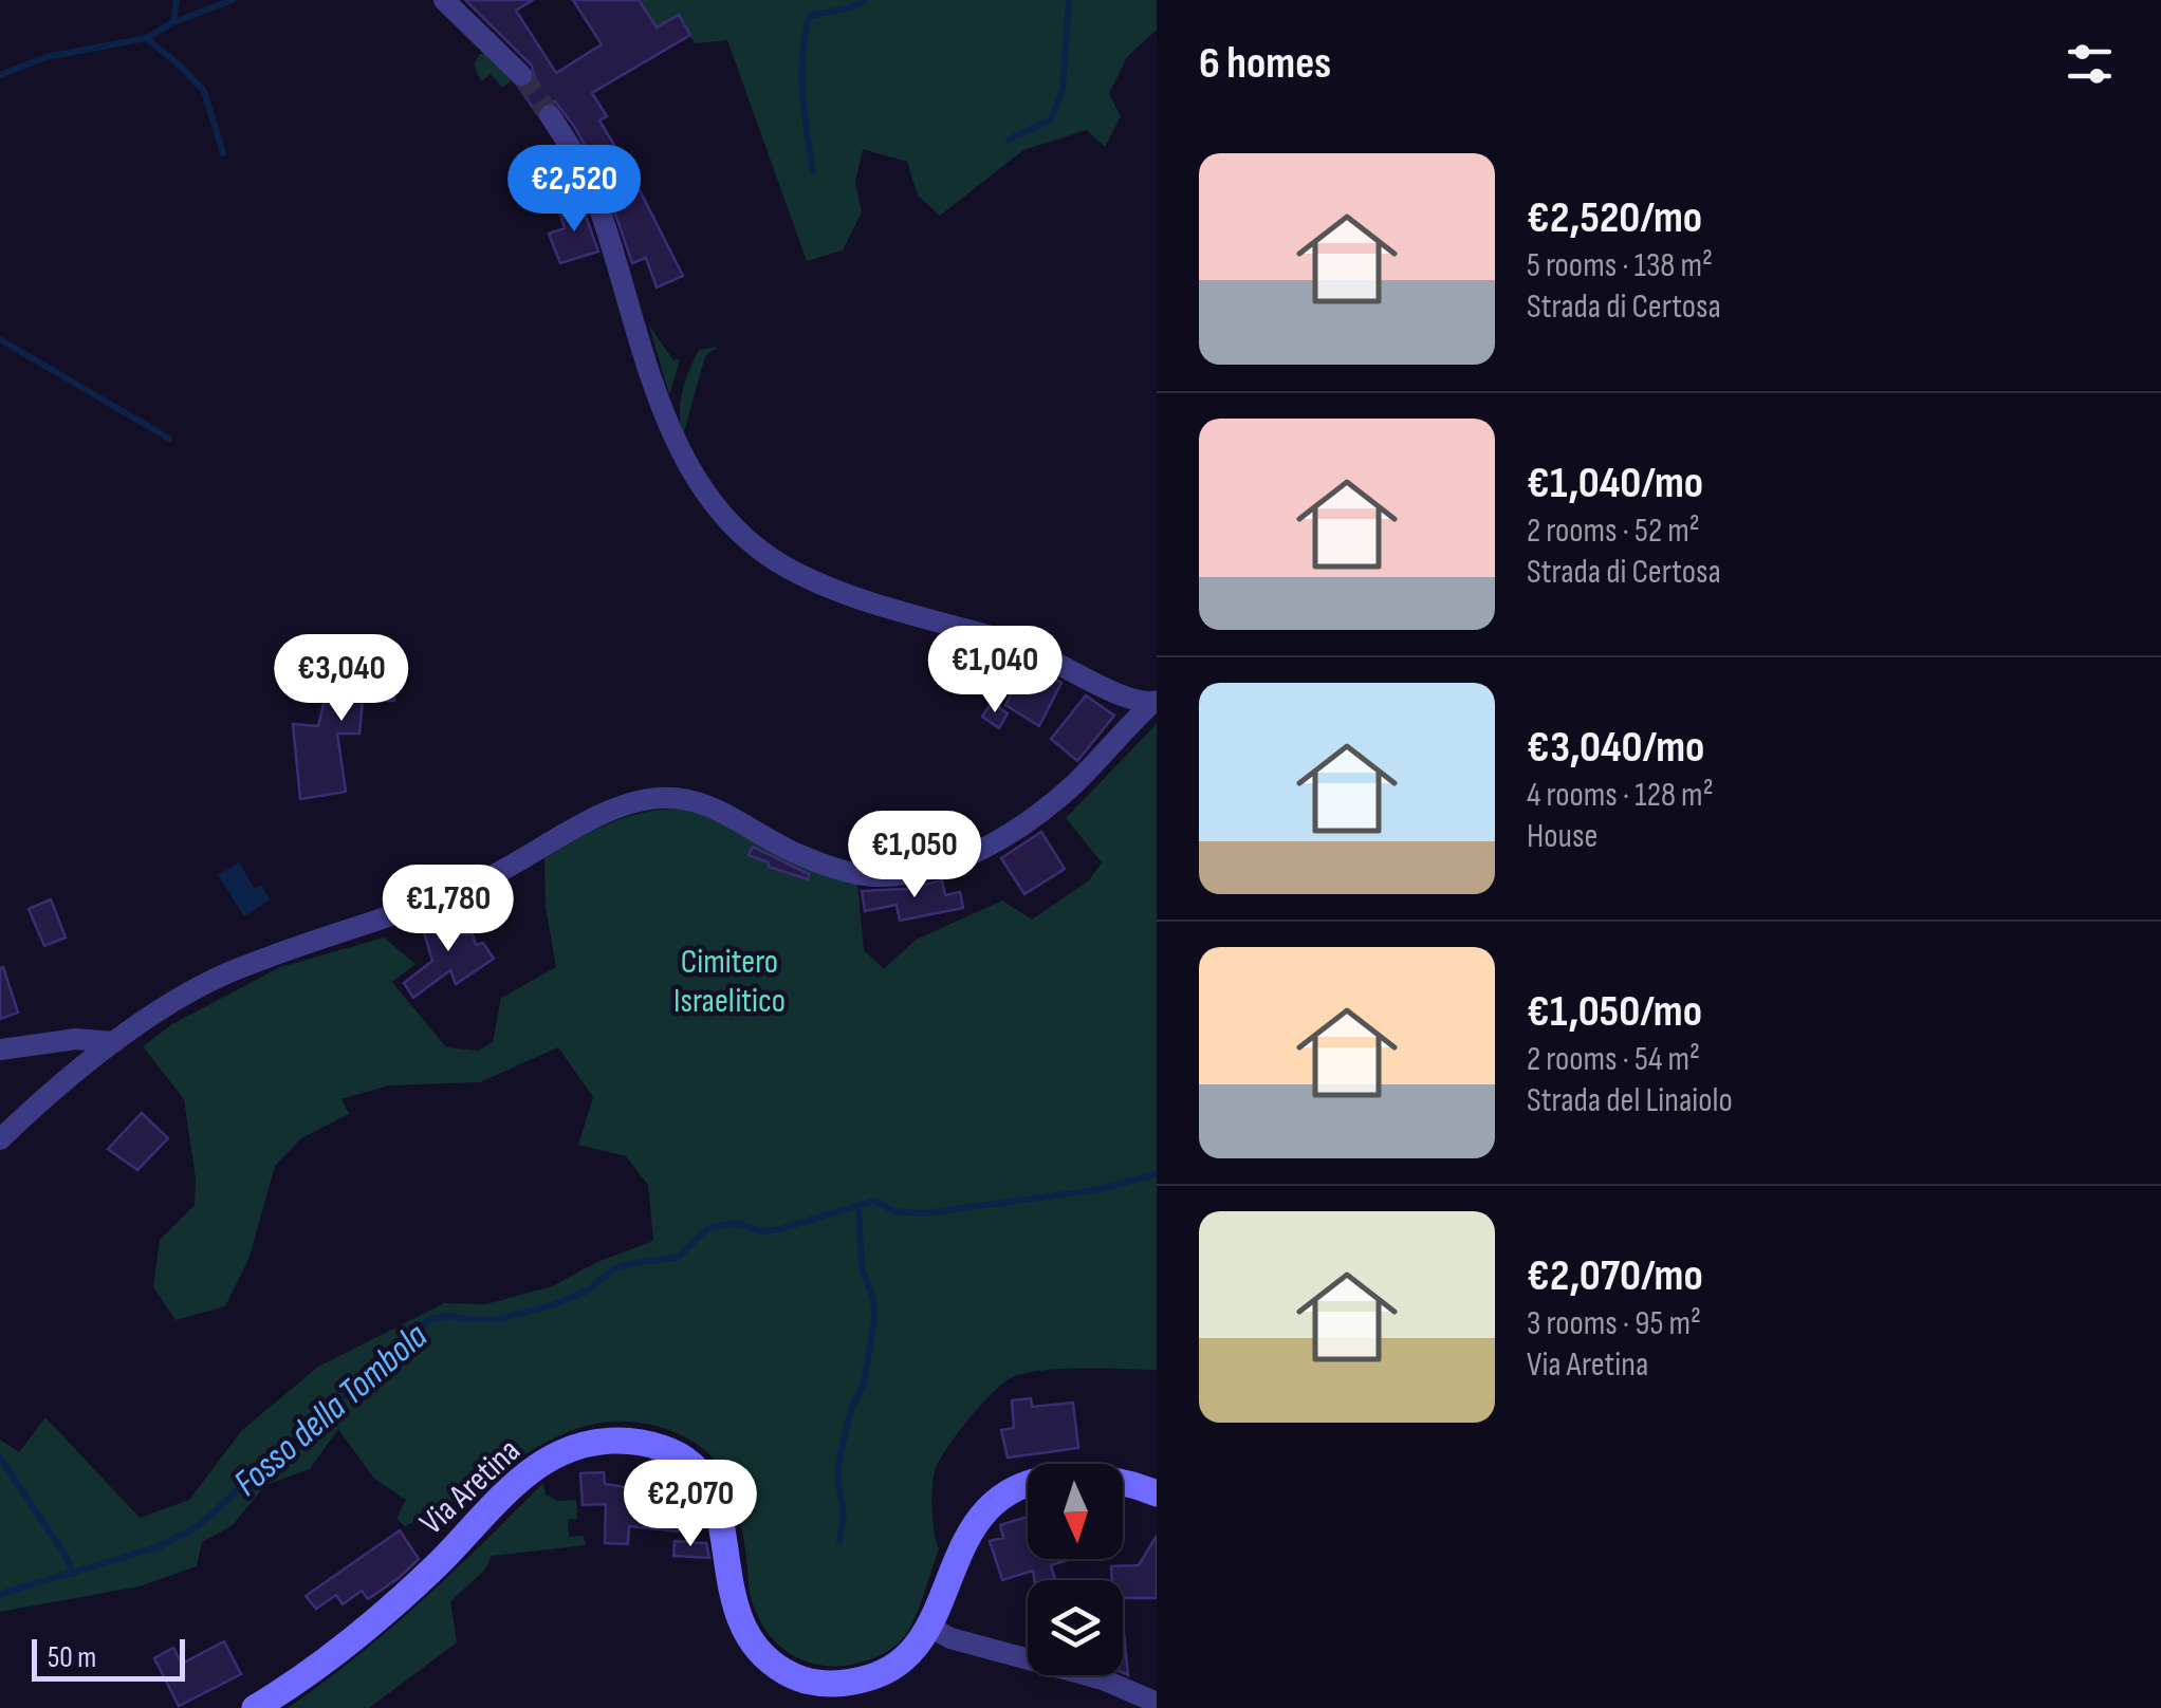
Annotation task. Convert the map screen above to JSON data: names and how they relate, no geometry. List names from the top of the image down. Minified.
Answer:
{"streets":{"main road":["Via Aretina"]},"water":["Fosso della Tombola"],"parks":["Cimitero Israelitico"],"scale_bar":"50 m","north":"bottom","page":{"heading":"6 homes","list":[{"name":"€2,520/mo","note":"5 rooms · 138 m² · Strada di Certosa"},{"name":"€1,040/mo","note":"2 rooms · 52 m² · Strada di Certosa"},{"name":"€3,040/mo","note":"4 rooms · 128 m² · House"},{"name":"€1,050/mo","note":"2 rooms · 54 m² · Strada del Linaiolo"},{"name":"€2,070/mo","note":"3 rooms · 95 m² · Via Aretina"}],"price":["€2,520","€1,040","€3,040","€1,050","€1,780","€2,070"],"scale":"50 m"}}
